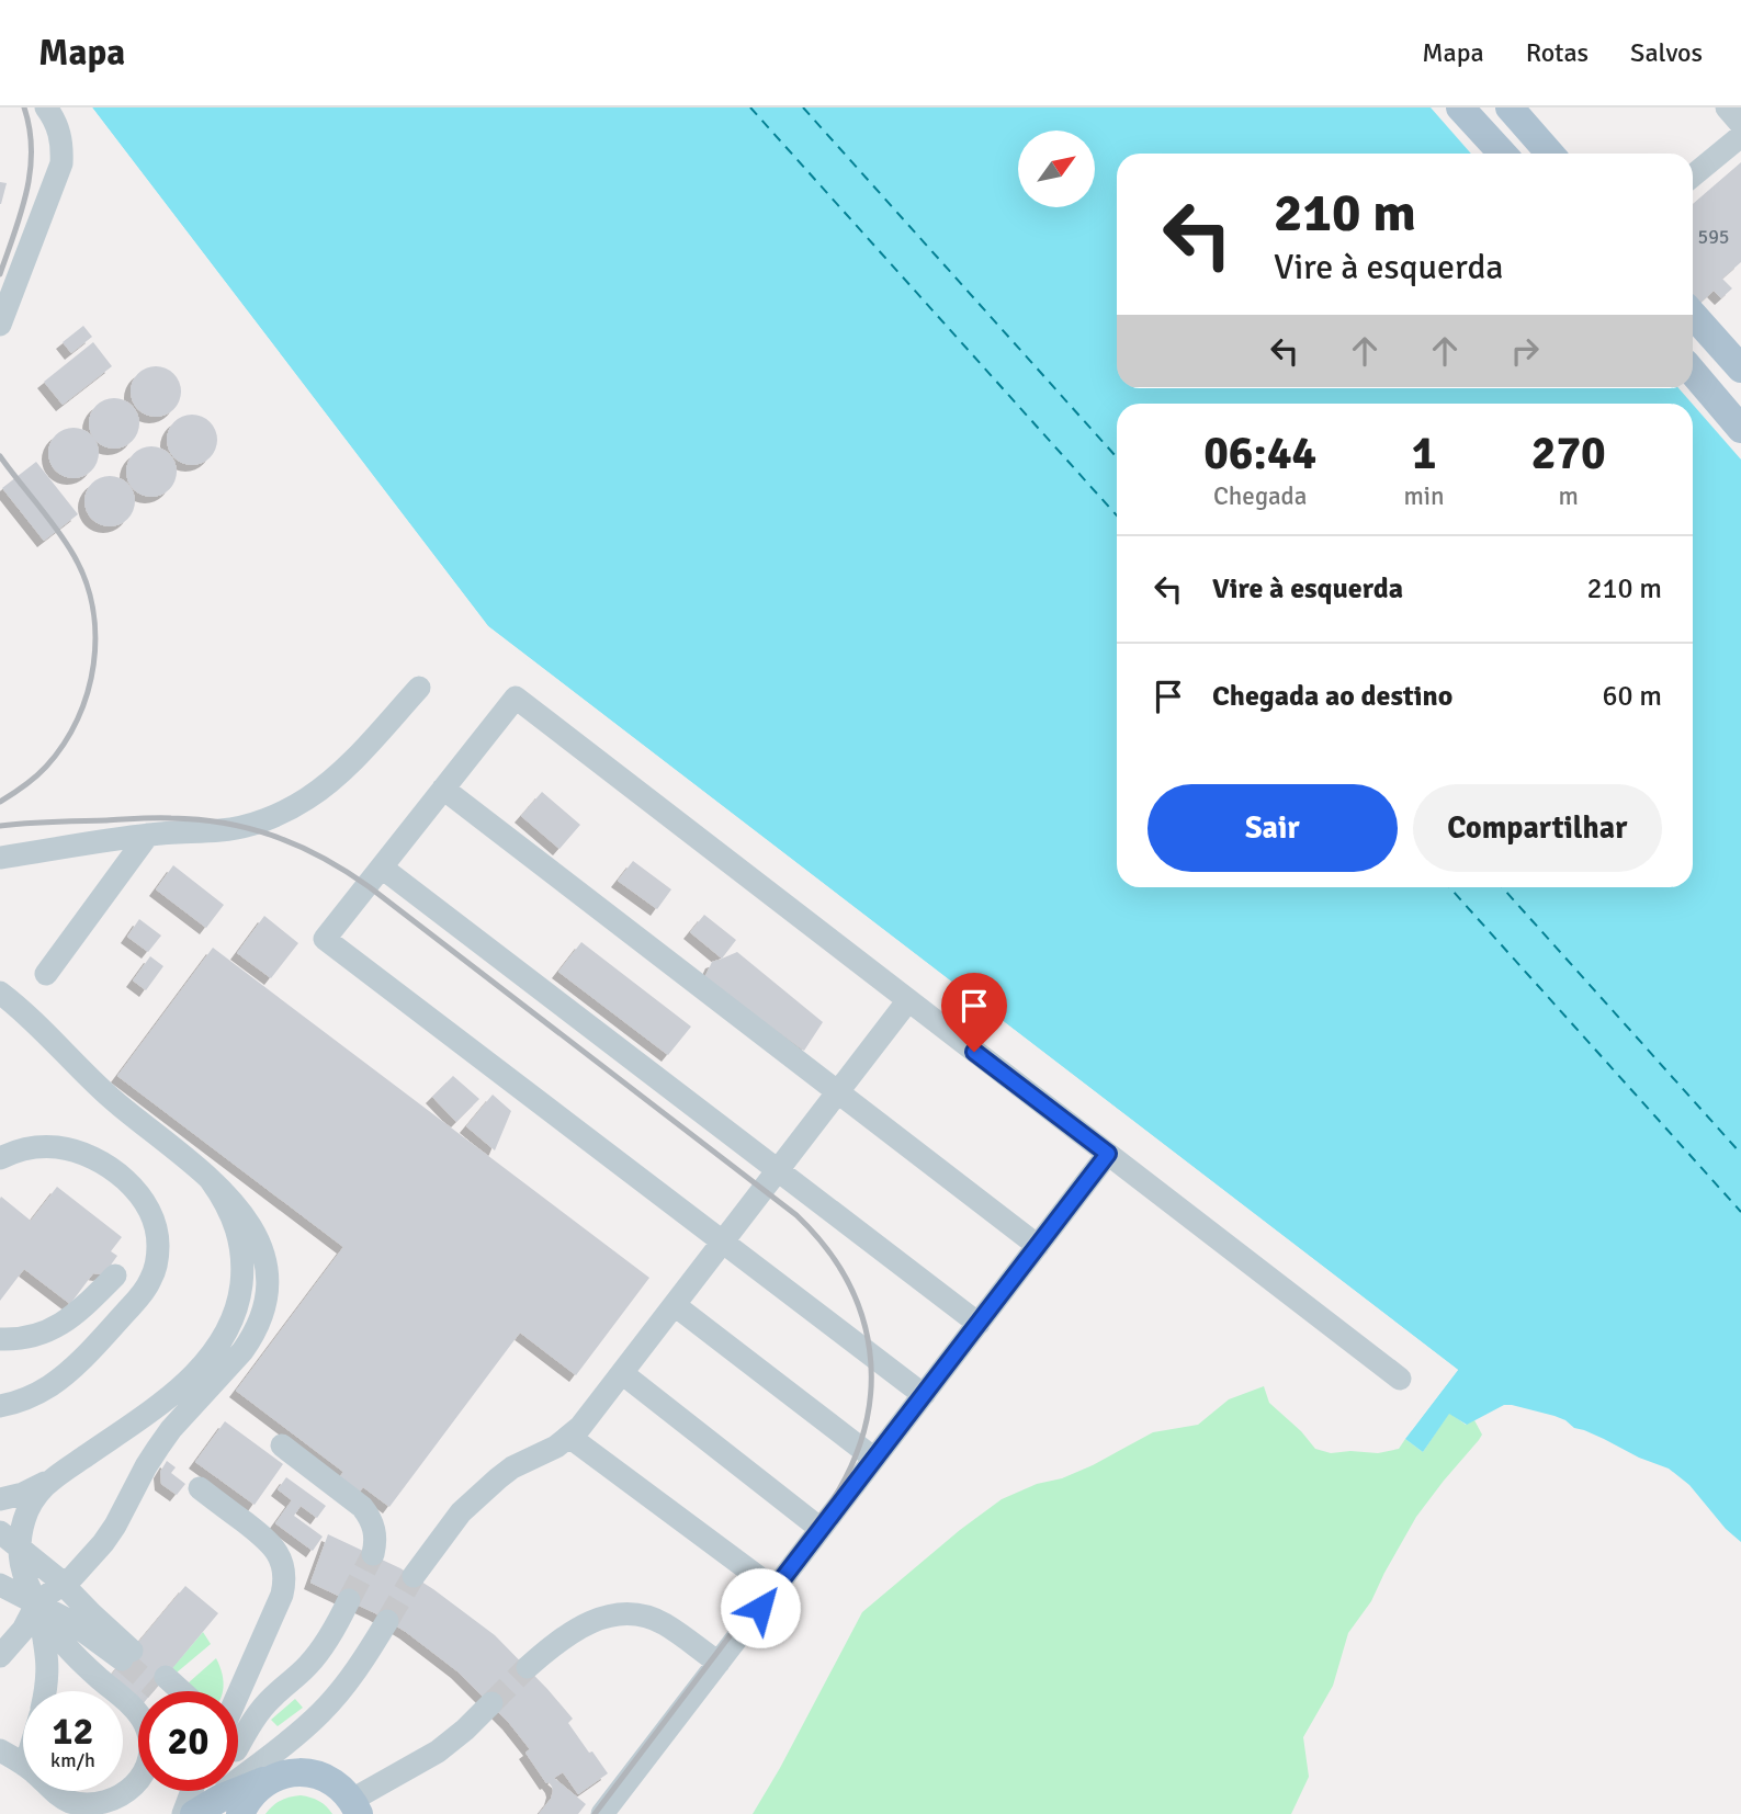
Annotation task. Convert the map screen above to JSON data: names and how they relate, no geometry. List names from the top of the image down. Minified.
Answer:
{"house_numbers":["595"],"north":"top right","page":{"header":"Mapa","nav":["Mapa","Rotas","Salvos"],"turn":["210 m","Vire à esquerda"],"eta":["06:44","Chegada","1","min","270","m"],"list":[{"name":"Vire à esquerda","value":"210 m"},{"name":"Chegada ao destino","value":"60 m"}],"buttons":["Sair","Compartilhar"],"speed":"12 km/h","limit":"20"}}
